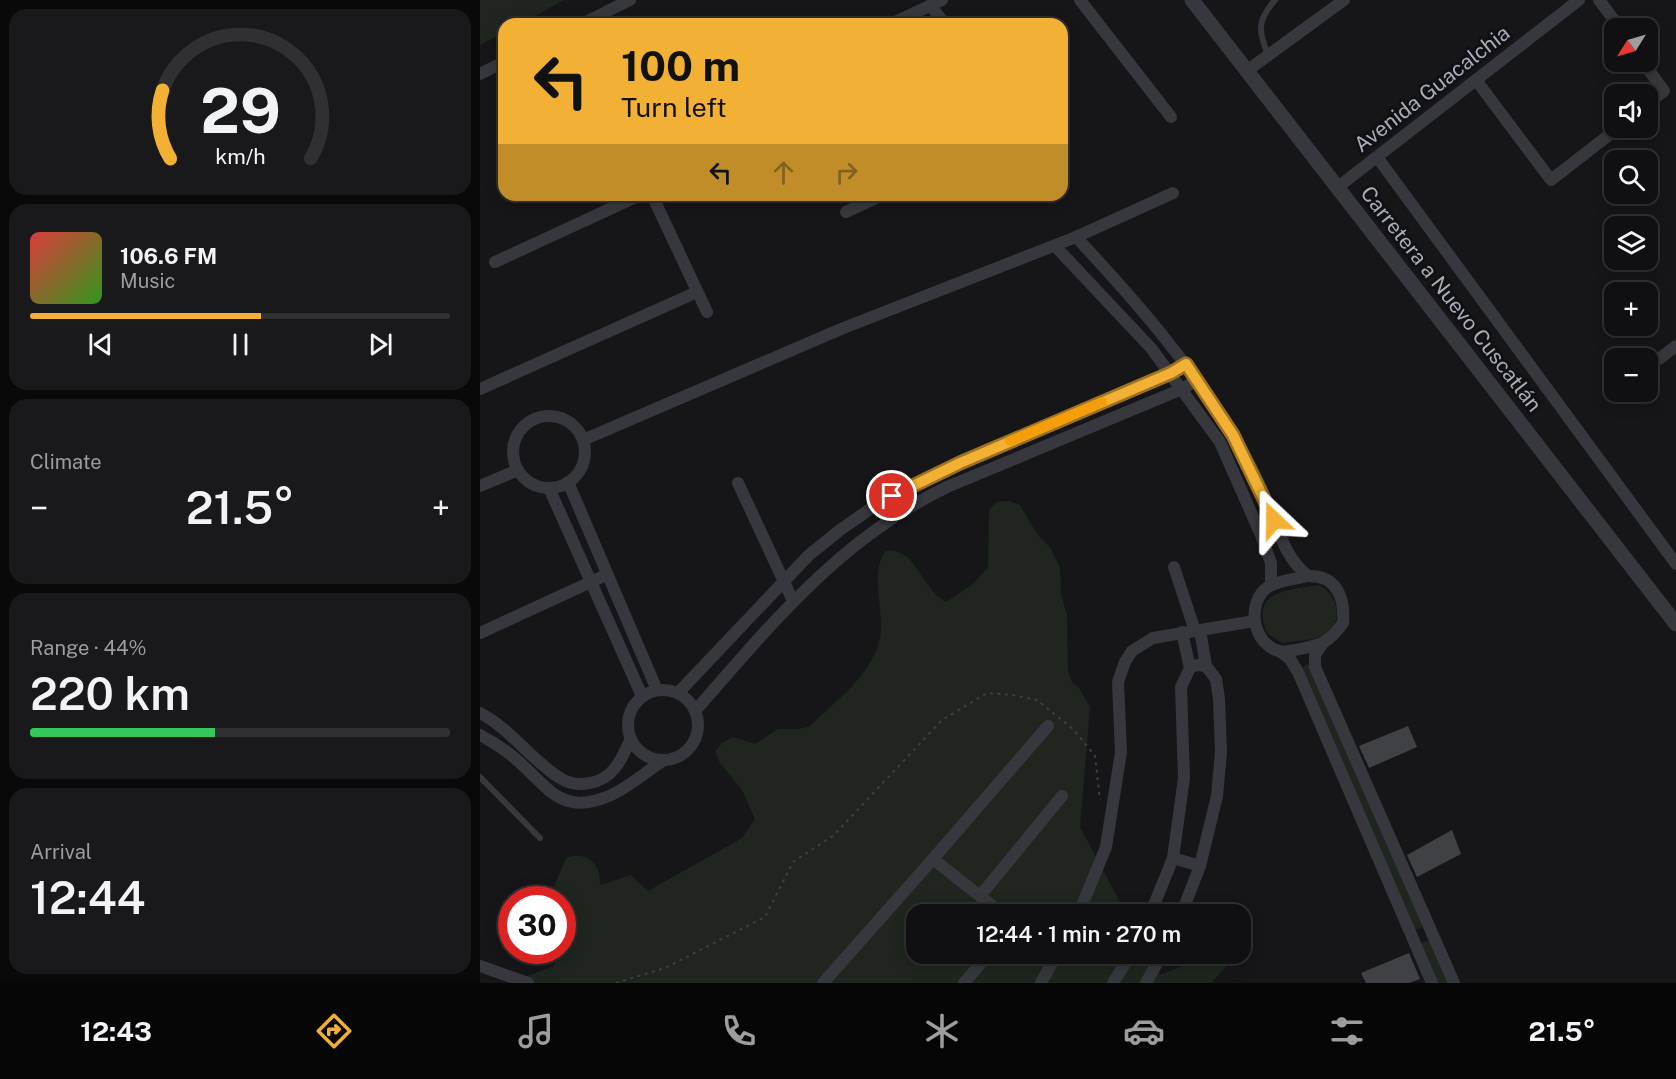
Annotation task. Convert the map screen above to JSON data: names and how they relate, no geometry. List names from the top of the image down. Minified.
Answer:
{"streets":{"street":["Avenida Guacalchia","Carretera a Nuevo Cuscatlán"]},"crossings":[["Avenida Guacalchia","Carretera a Nuevo Cuscatlán"]],"north":"bottom left","page":{"map_buttons":["+","−"],"turn":["100 m","Turn left"],"song":["106.6 FM","Music"],"tile":["Climate",["Range · 44%","220 km"],["Arrival","12:44"]],"heat":["−","21.5°","+"],"limit":"30","trip":"12:44 · 1 min · 270 m","tabs":["12:43","21.5°"],"gauge":["29","km/h"]}}
